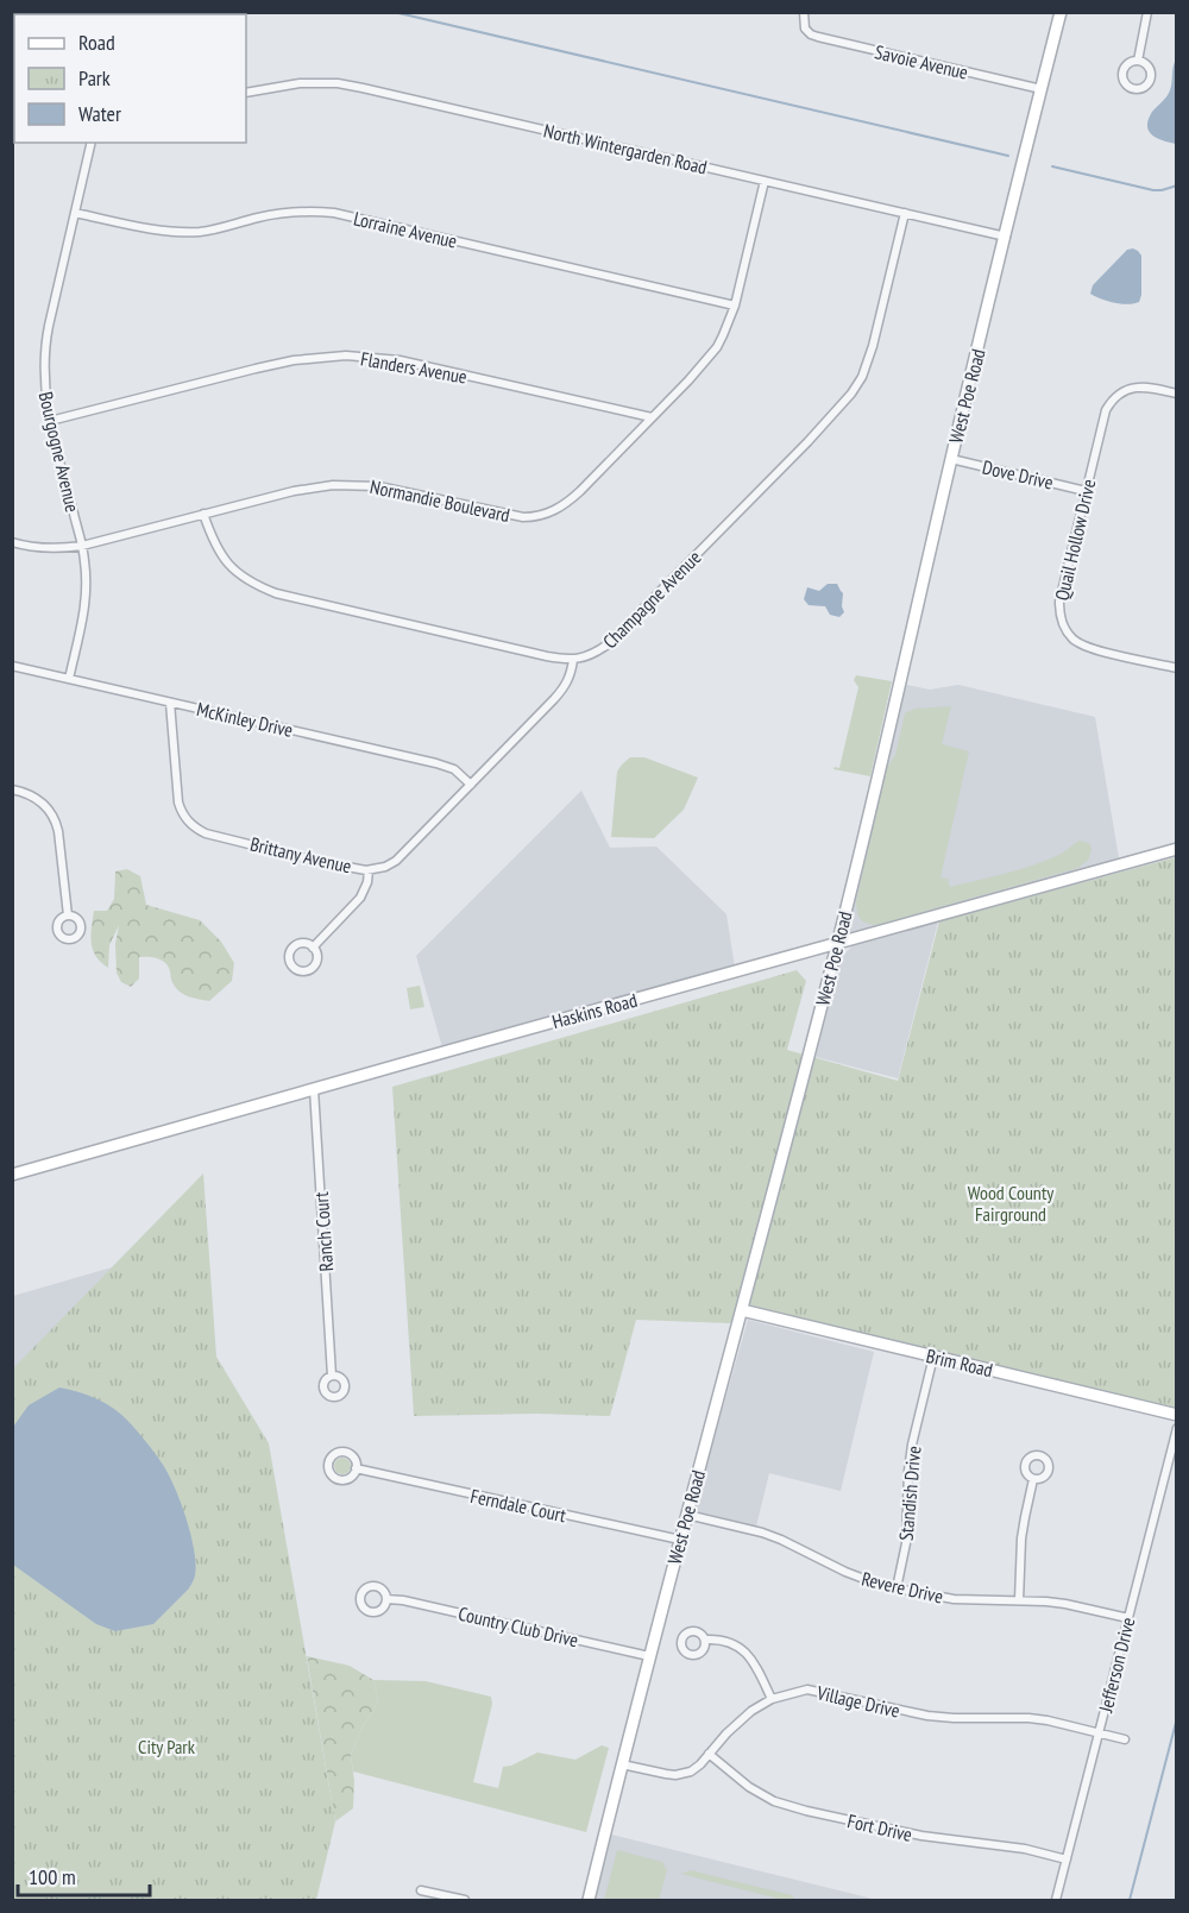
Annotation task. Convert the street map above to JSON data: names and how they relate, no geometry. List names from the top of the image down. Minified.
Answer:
{"streets":{"main road":["West Poe Road","Haskins Road","Brim Road"],"street":["Savoie Avenue","North Wintergarden Road","Lorraine Avenue","Flanders Avenue","Bourgogne Avenue","Dove Drive","Normandie Boulevard","Quail Hollow Drive","Champagne Avenue","McKinley Drive","Brittany Avenue","Ranch Court","Standish Drive","Ferndale Court","Revere Drive","Country Club Drive","Jefferson Drive","Village Drive","Fort Drive"]},"crossings":[["Savoie Avenue","West Poe Road"],["North Wintergarden Road","West Poe Road"],["North Wintergarden Road","Normandie Boulevard"],["North Wintergarden Road","Champagne Avenue"],["Lorraine Avenue","Bourgogne Avenue"],["Lorraine Avenue","Normandie Boulevard"],["Flanders Avenue","Bourgogne Avenue"],["Flanders Avenue","Normandie Boulevard"],["West Poe Road","Dove Drive"],["West Poe Road","Haskins Road"],["West Poe Road","Brim Road"],["West Poe Road","Ferndale Court"],["West Poe Road","Revere Drive"],["West Poe Road","Country Club Drive"],["West Poe Road","Village Drive"],["Bourgogne Avenue","Normandie Boulevard"],["Bourgogne Avenue","McKinley Drive"],["Dove Drive","Quail Hollow Drive"],["Champagne Avenue","Brittany Avenue"],["McKinley Drive","Brittany Avenue"],["Haskins Road","Ranch Court"],["Brim Road","Standish Drive"],["Standish Drive","Revere Drive"],["Revere Drive","Jefferson Drive"],["Jefferson Drive","Village Drive"],["Jefferson Drive","Fort Drive"],["Village Drive","Fort Drive"]],"parks":["Wood County Fairground","City Park"],"legend":["Road","Park","Water"],"scale_bar":"100 m"}
